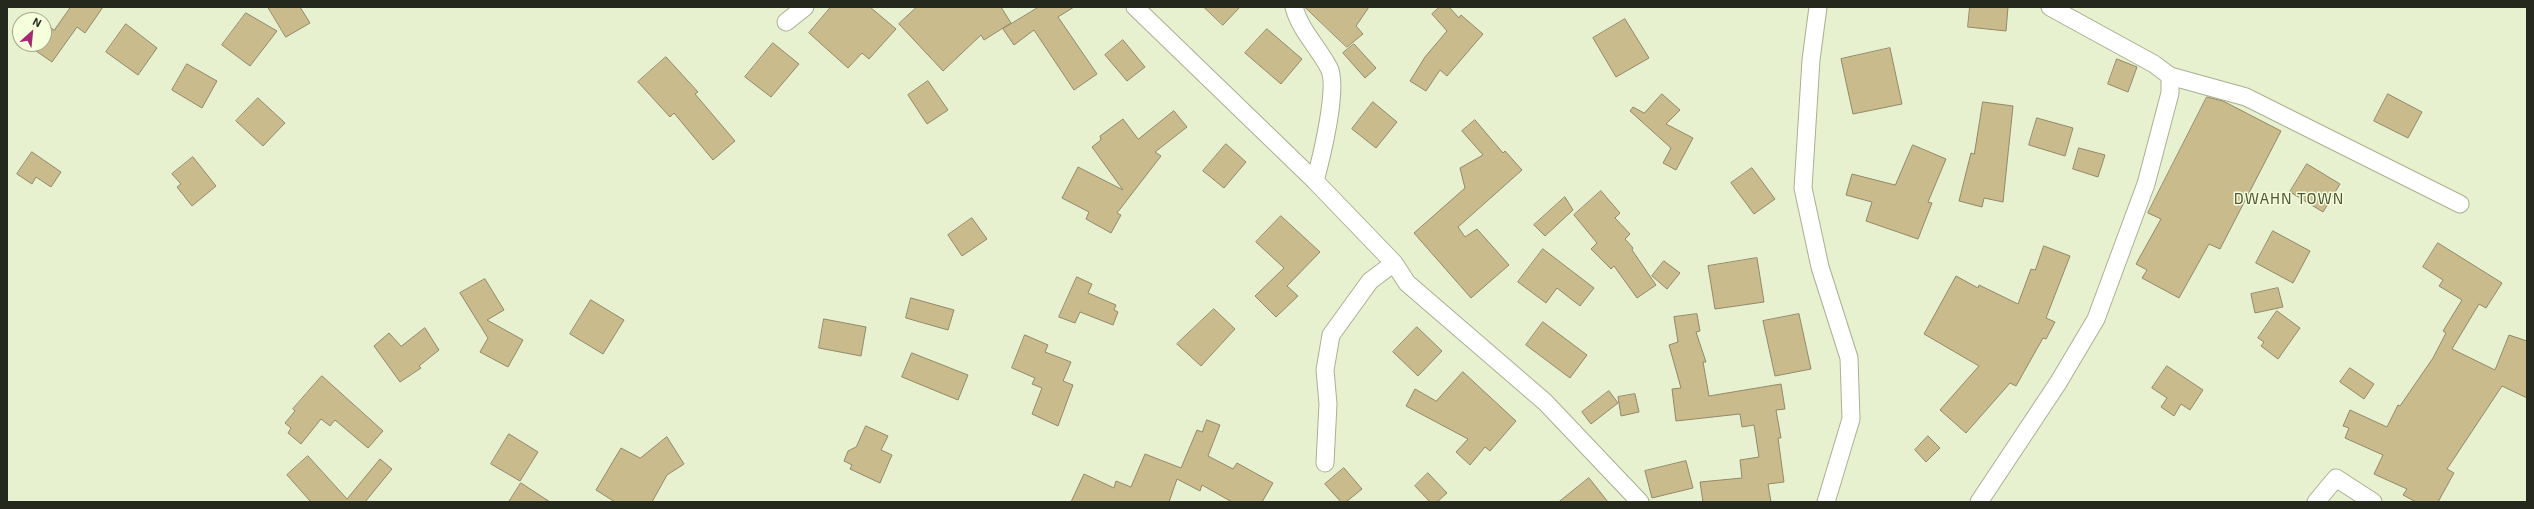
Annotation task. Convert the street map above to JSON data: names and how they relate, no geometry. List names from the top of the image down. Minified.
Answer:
{"districts":["DWAHN TOWN"],"north":"top right"}
